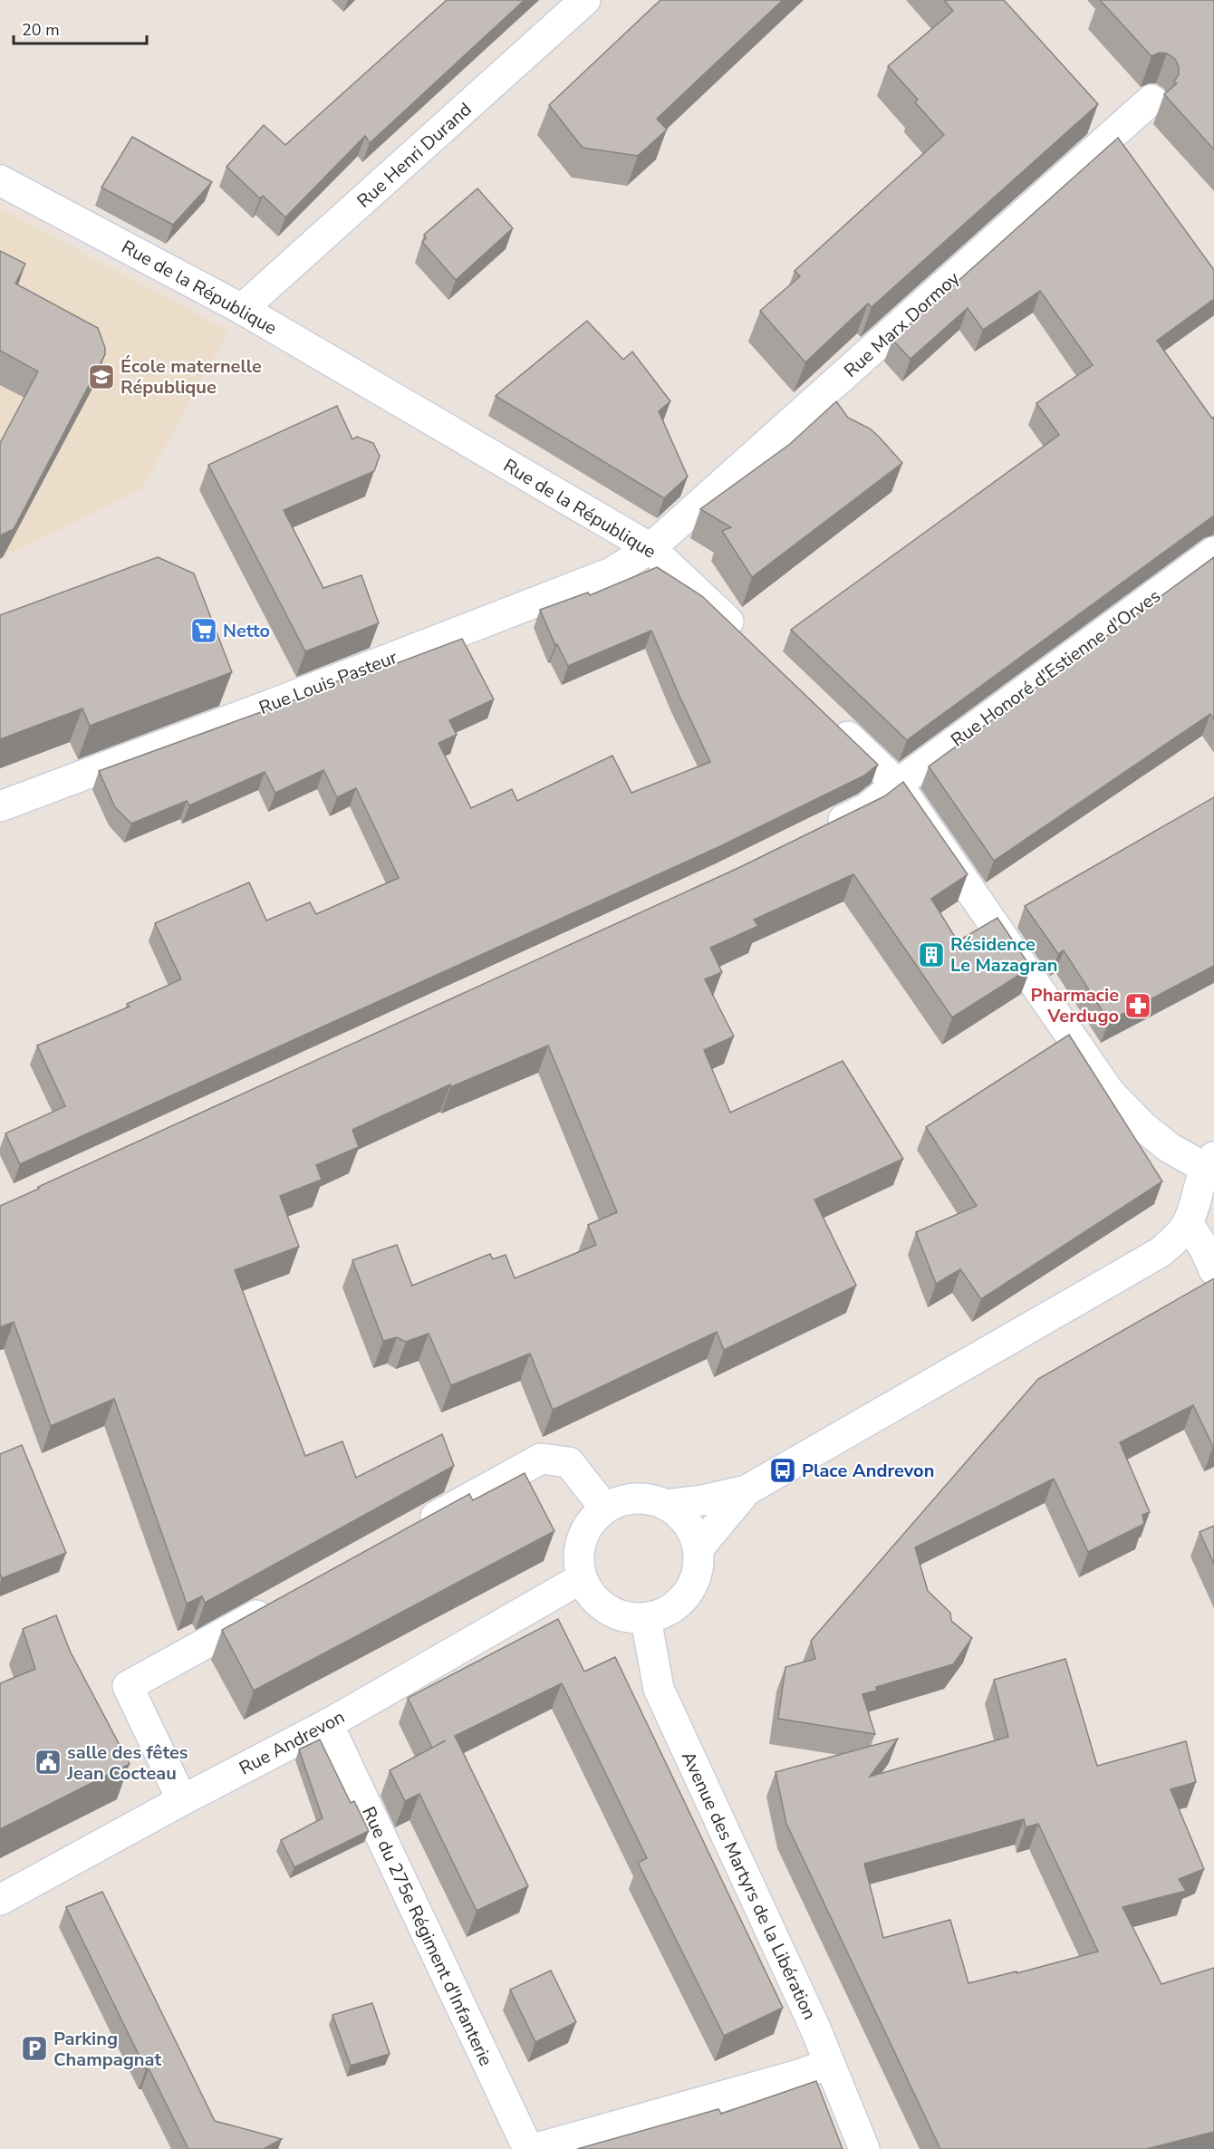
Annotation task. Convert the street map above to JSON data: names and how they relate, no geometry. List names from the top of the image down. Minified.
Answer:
{"streets":{"street":["Rue Henri Durand","Rue de la République","Rue Marx Dormoy","Rue Honoré d'Estienne d'Orves","Rue Louis Pasteur","Rue Andrevon","Avenue des Martyrs de la Libération","Rue du 275e Régiment d'Infanterie"]},"crossings":[["Rue Henri Durand","Rue de la République"],["Rue de la République","Rue Marx Dormoy"],["Rue de la République","Rue Louis Pasteur"],["Rue Marx Dormoy","Rue Louis Pasteur"],["Rue Andrevon","Avenue des Martyrs de la Libération"],["Rue Andrevon","Rue du 275e Régiment d'Infanterie"]],"places":{"school or university":["École maternelle République"],"supermarket":["Netto"],"building":["Résidence Le Mazagran"],"pharmacy":["Pharmacie Verdugo"],"bus stop":["Place Andrevon"],"public building":["salle des fêtes Jean Cocteau"],"parking":["Parking Champagnat"]},"scale_bar":"20 m"}
